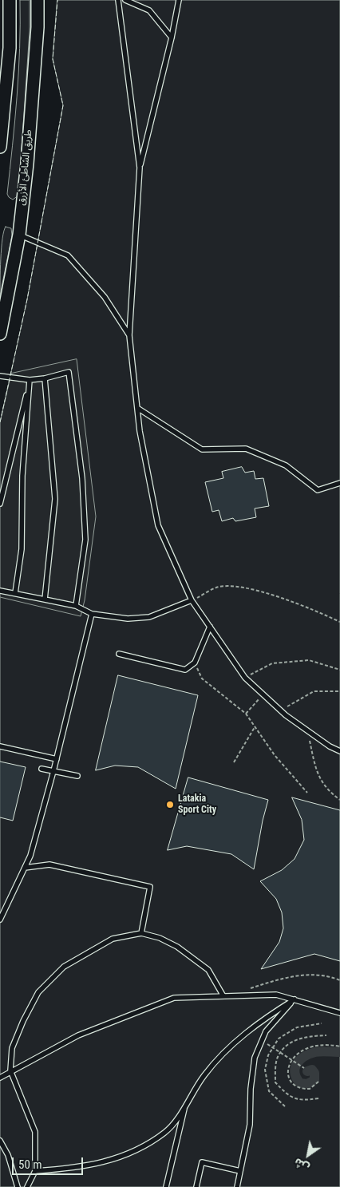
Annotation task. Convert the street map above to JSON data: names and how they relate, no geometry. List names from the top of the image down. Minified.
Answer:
{"streets":{"main road":["طريق الشاطئ الأزرق"]},"places":["Latakia Sport City"],"scale_bar":"50 m","north":"bottom left"}
